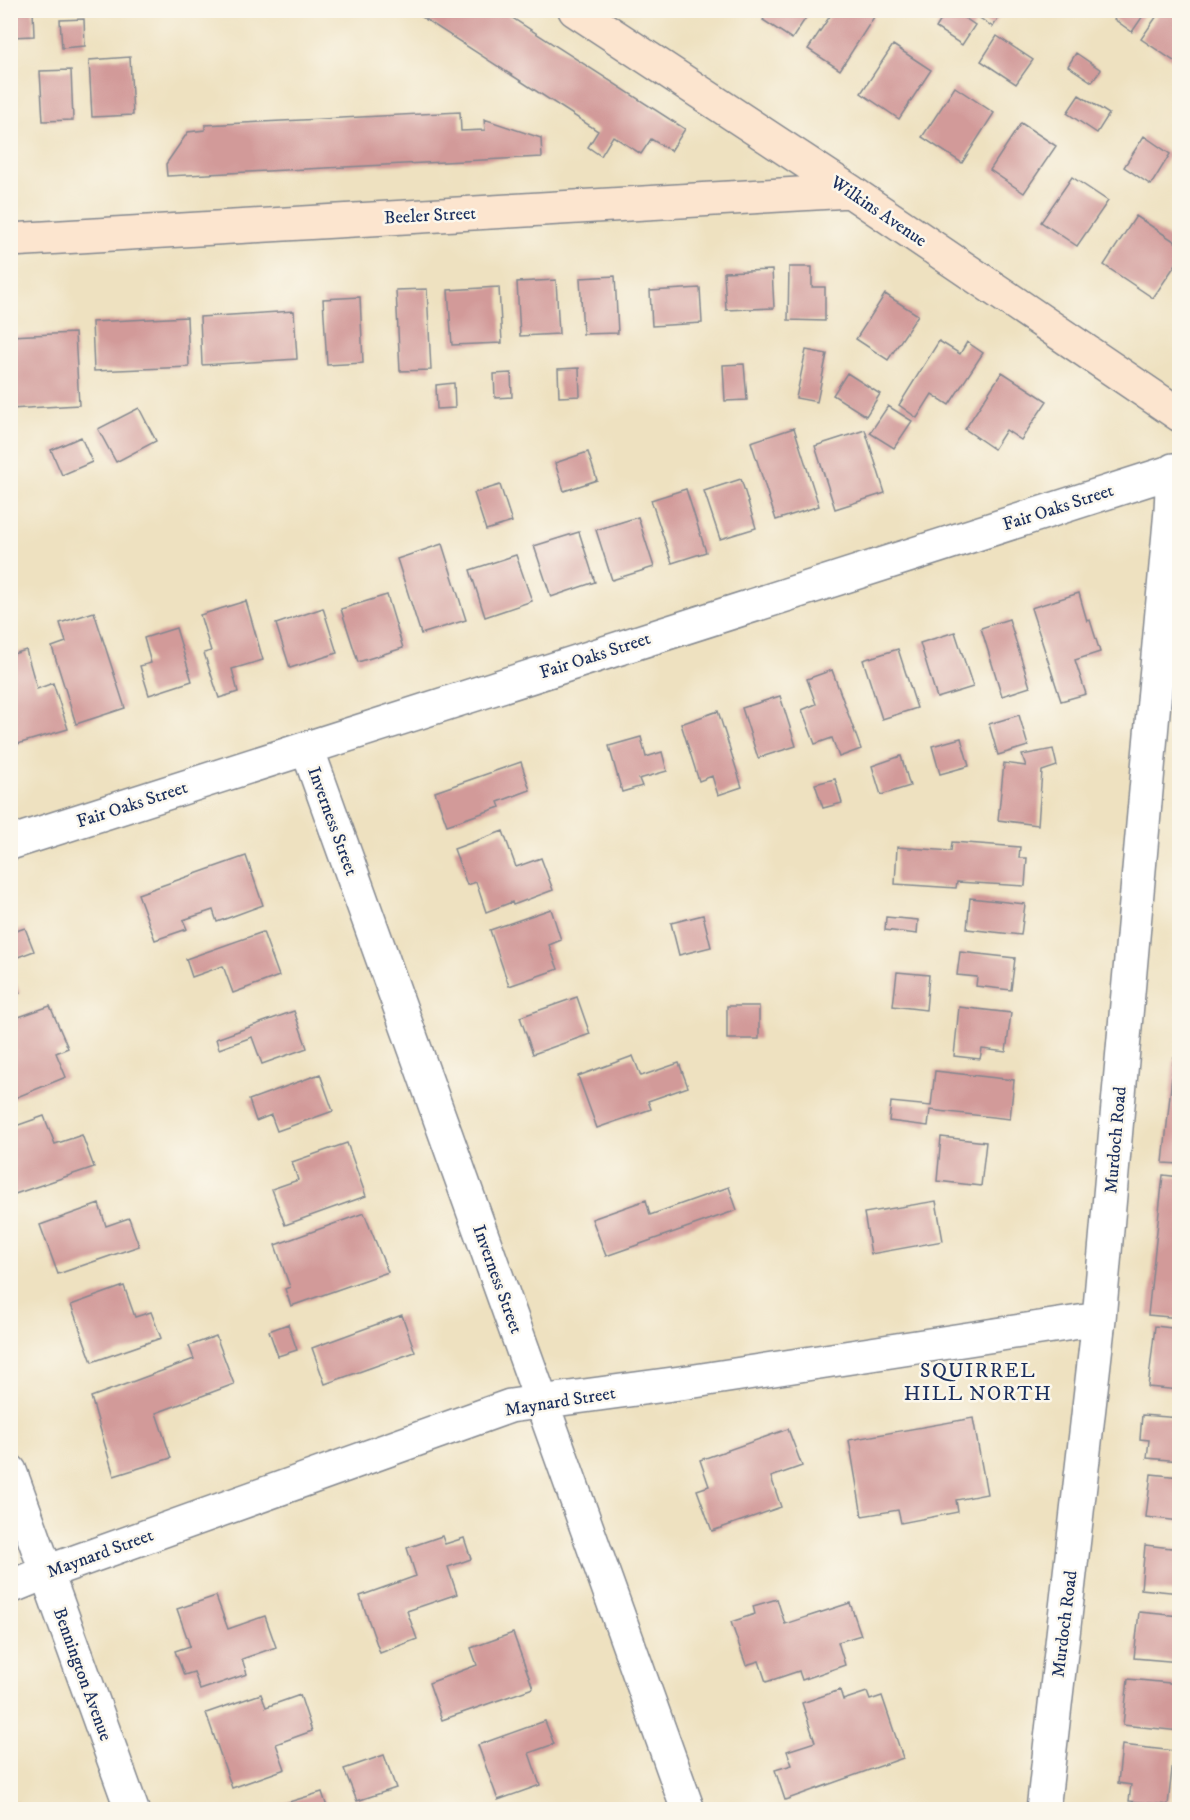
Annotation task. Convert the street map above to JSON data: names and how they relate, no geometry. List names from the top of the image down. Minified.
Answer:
{"streets":{"street":["Wilkins Avenue","Beeler Street","Fair Oaks Street","Inverness Street","Murdoch Road","Maynard Street","Bennington Avenue"]},"crossings":[["Wilkins Avenue","Beeler Street"],["Fair Oaks Street","Inverness Street"],["Fair Oaks Street","Murdoch Road"],["Inverness Street","Maynard Street"],["Murdoch Road","Maynard Street"],["Maynard Street","Bennington Avenue"]],"districts":["SQUIRREL HILL NORTH"]}
